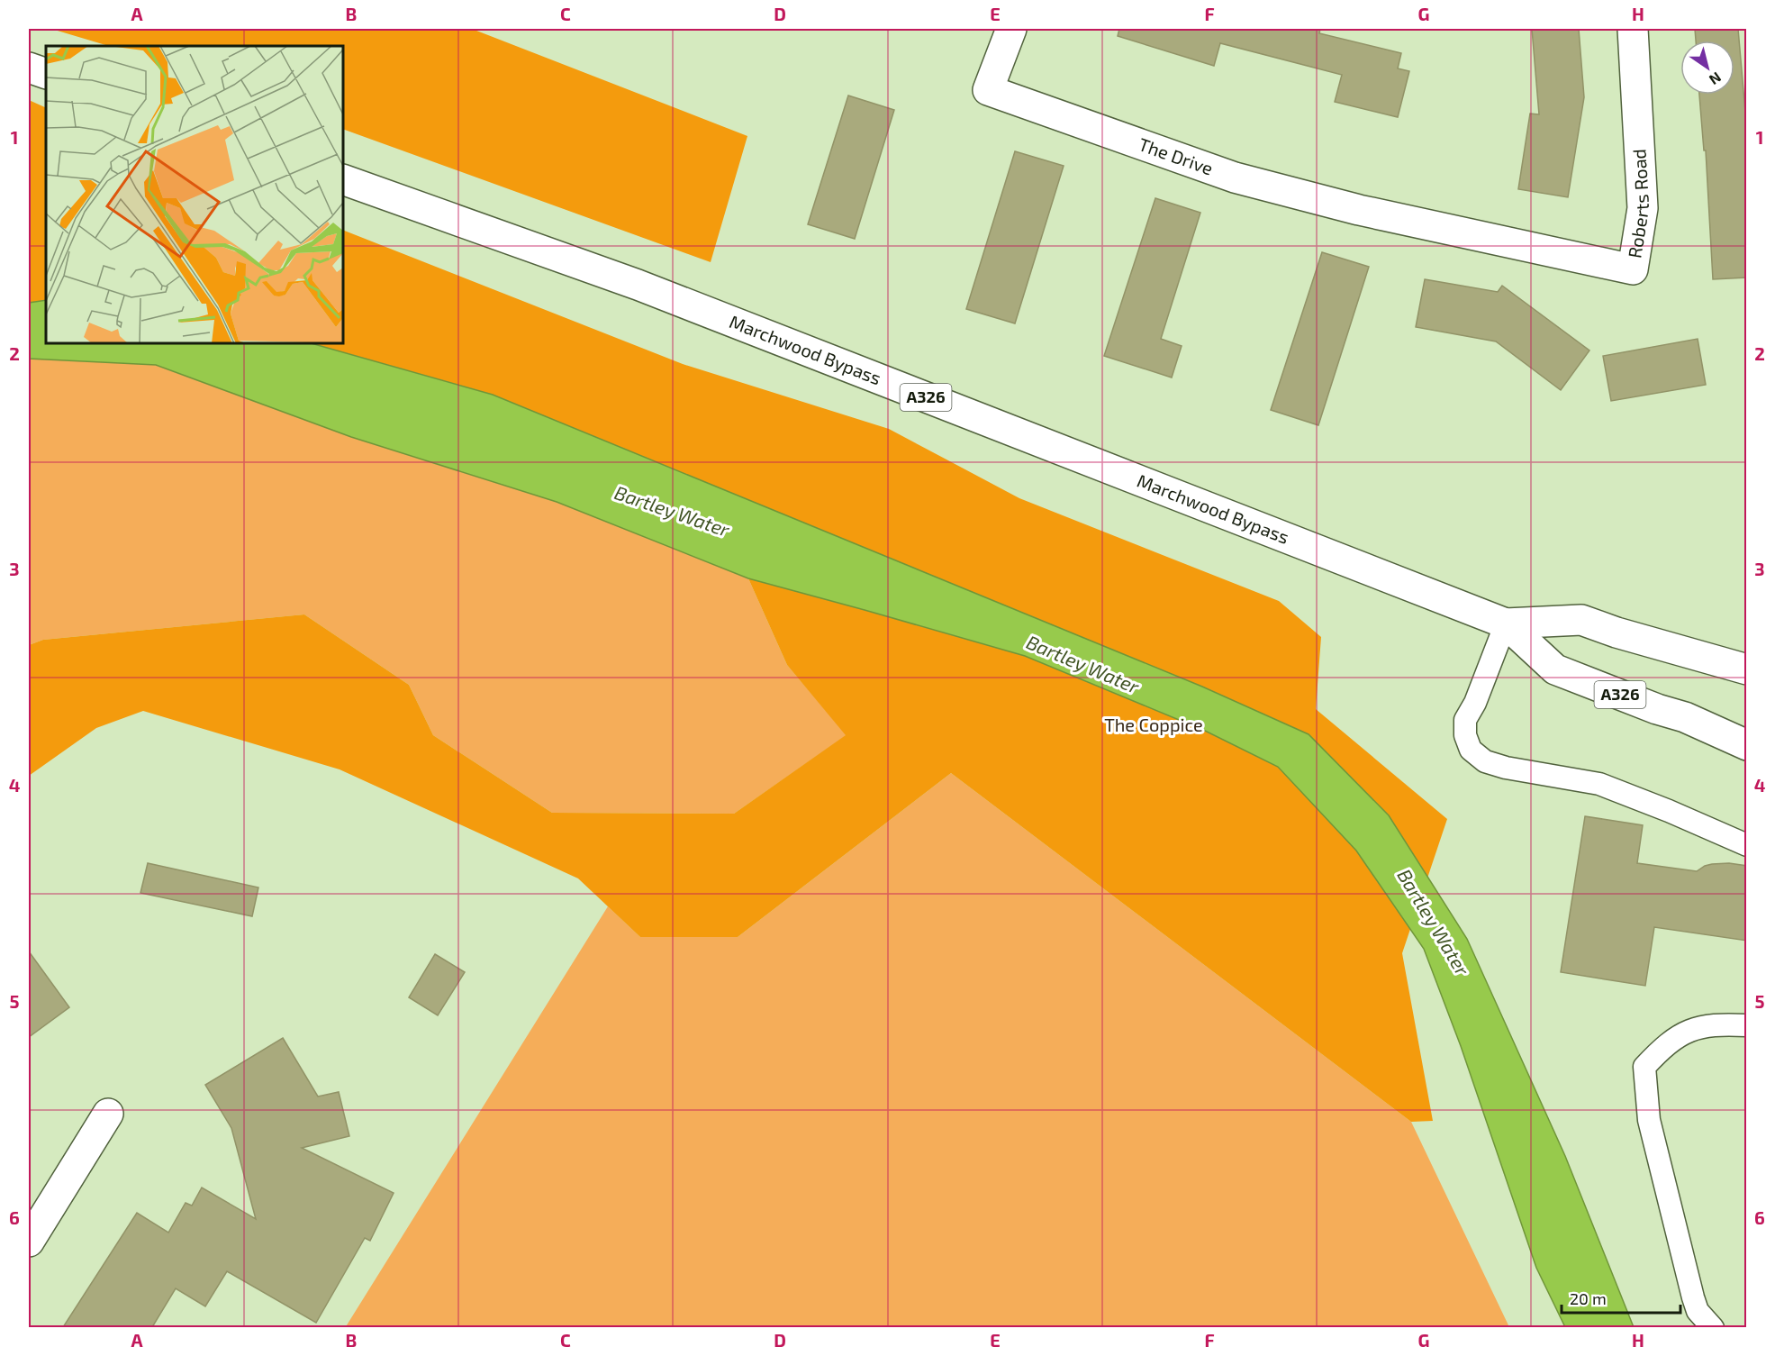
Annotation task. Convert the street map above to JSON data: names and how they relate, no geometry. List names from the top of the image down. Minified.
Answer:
{"streets":{"main road":["The Drive","Roberts Road","Marchwood Bypass","A326"]},"crossings":[["The Drive","Roberts Road"]],"water":["Bartley Water"],"parks":["The Coppice"],"scale_bar":"20 m","north":"bottom right","grid":{"columns":["A","B","C","D","E","F","G","H"],"rows":["1","2","3","4","5","6"]}}
